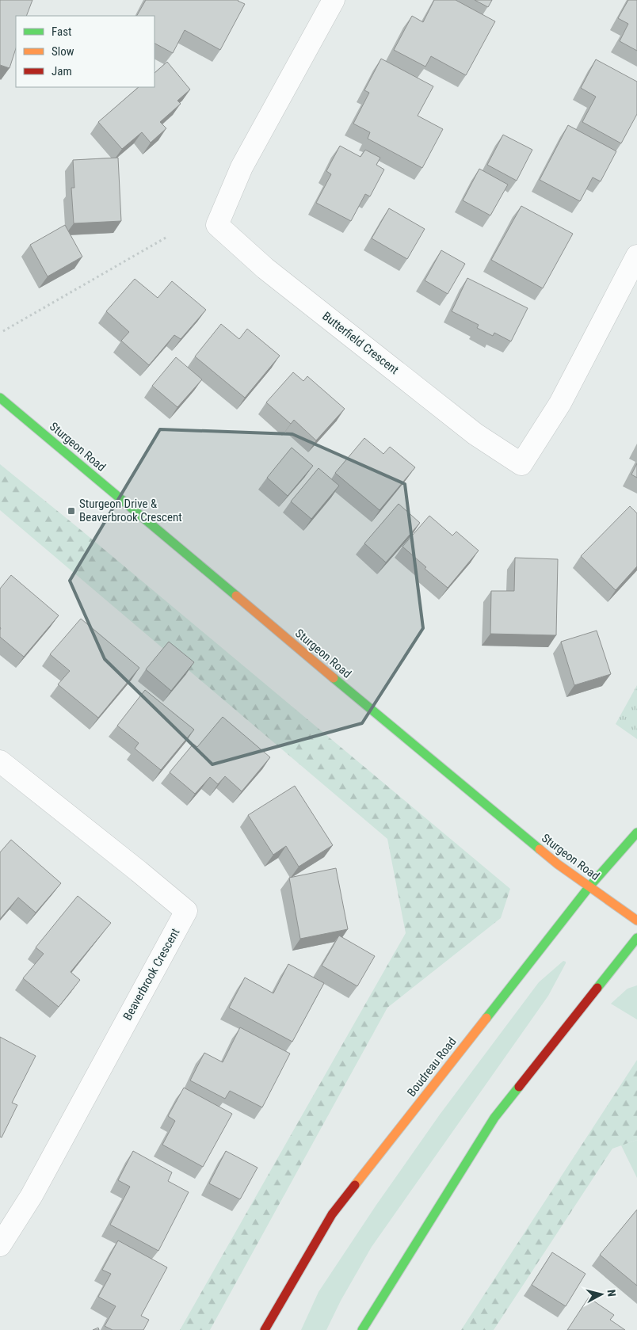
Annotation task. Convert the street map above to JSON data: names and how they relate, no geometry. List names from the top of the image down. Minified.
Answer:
{"streets":{"main road":["Sturgeon Road","Boudreau Road"],"street":["Butterfield Crescent","Beaverbrook Crescent"]},"crossings":[["Sturgeon Road","Boudreau Road"]],"places":{"transit":["Sturgeon Drive & Beaverbrook Crescent"]},"legend":["Fast","Slow","Jam"],"north":"right"}
